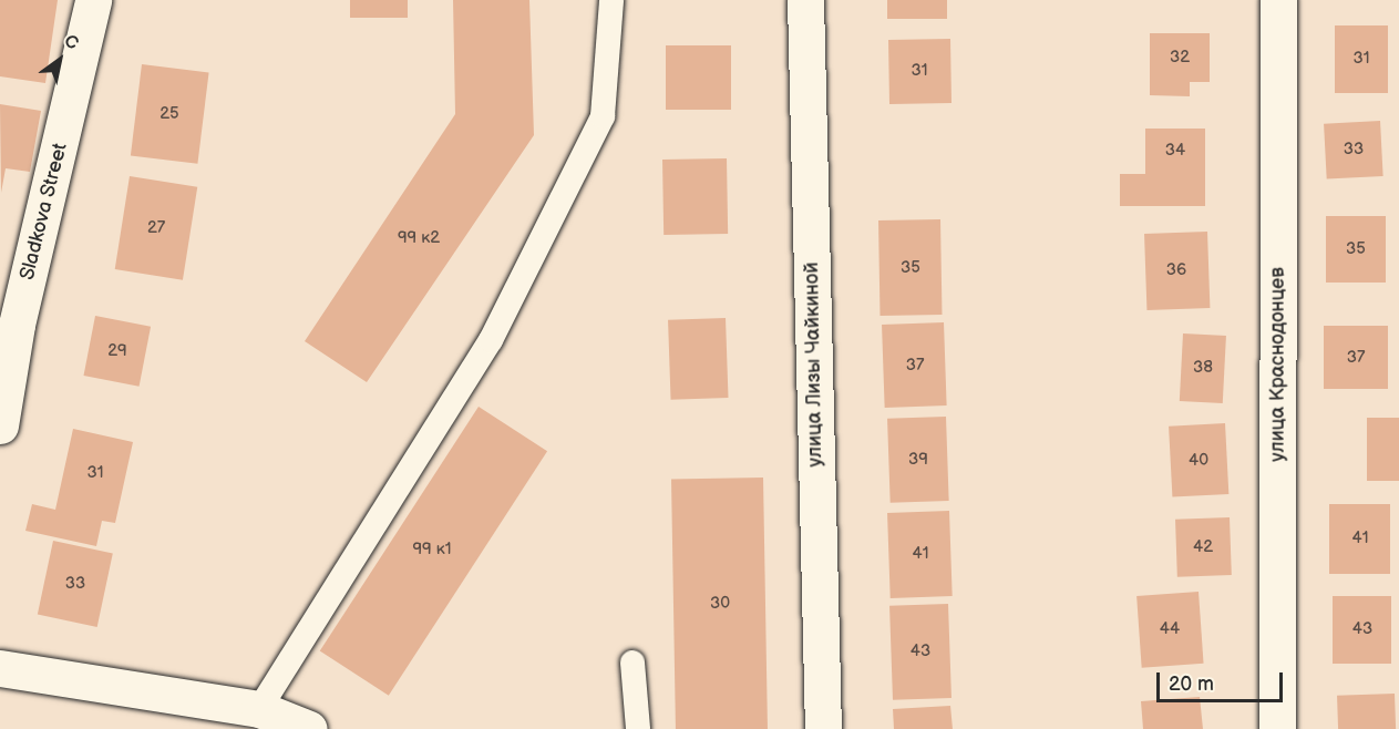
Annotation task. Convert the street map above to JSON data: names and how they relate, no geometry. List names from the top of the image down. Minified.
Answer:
{"streets":{"street":["Sladkova Street","улица Лизы Чайкиной","улица Краснодонцев"]},"house_numbers":["32","31","31","25","33","34","27","99 к2","35","35","36","29","37","37","38","39","40","31","41","42","99 к1","41","33","30","44","43","43"],"scale_bar":"20 m","north":"top right"}
